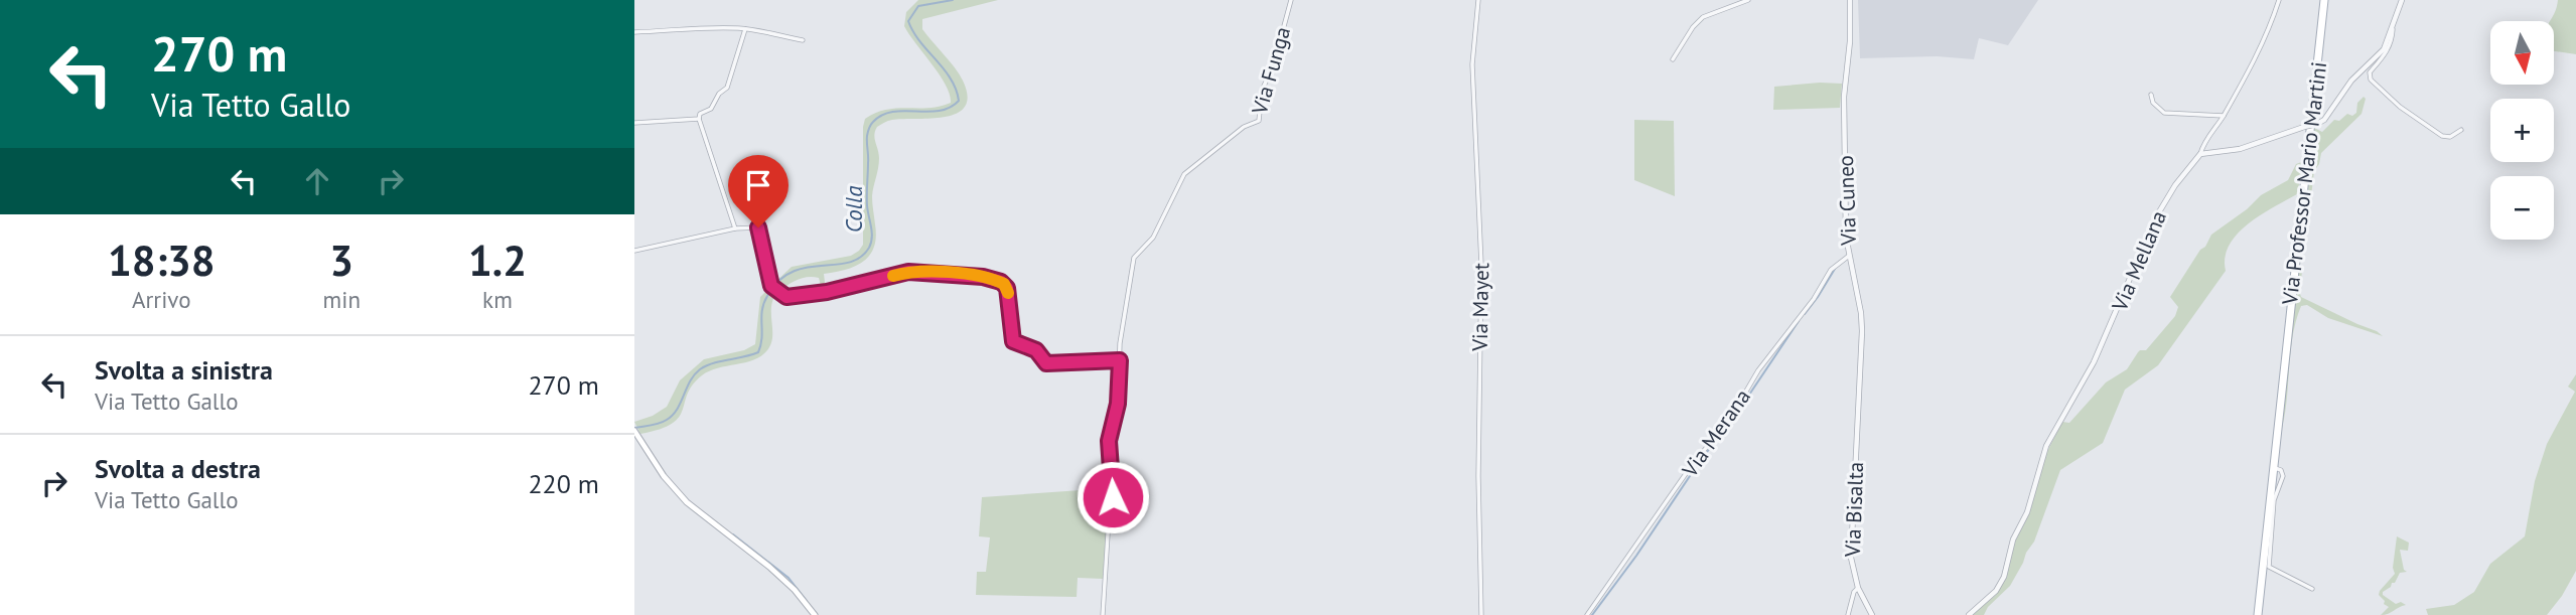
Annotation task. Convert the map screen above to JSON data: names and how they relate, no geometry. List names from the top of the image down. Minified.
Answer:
{"streets":{"main road":["Via Professor Mario Martini"],"street":["Via Funga","Via Cuneo","Via Mellana","Via Mayet","Via Merana","Via Bisalta"]},"crossings":[["Via Cuneo","Via Merana"],["Via Cuneo","Via Bisalta"]],"water":["Colla"],"north":"bottom","page":{"turn":["270 m","Via Tetto Gallo"],"map_buttons":["+","−"],"eta":["18:38","Arrivo","3","min","1.2","km"],"list":[{"name":"Svolta a sinistra","note":"Via Tetto Gallo","value":"270 m"},{"name":"Svolta a destra","note":"Via Tetto Gallo","value":"220 m"}]}}
